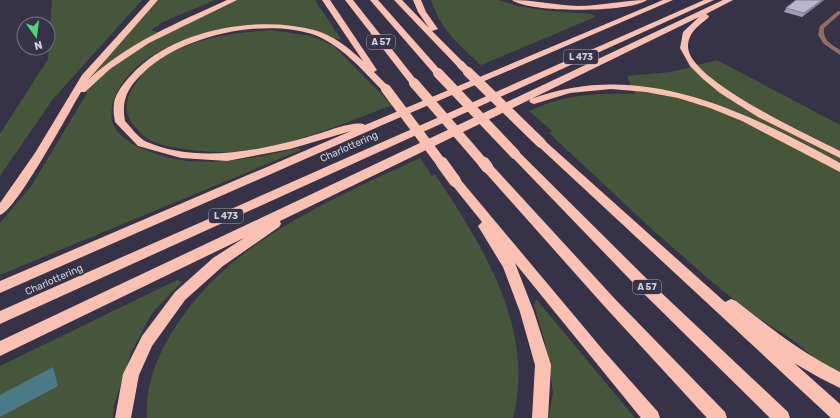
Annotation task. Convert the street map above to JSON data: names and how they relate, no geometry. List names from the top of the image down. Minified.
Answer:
{"streets":{"highway":["A 57","L 473","Charlottering"]},"north":"bottom"}
